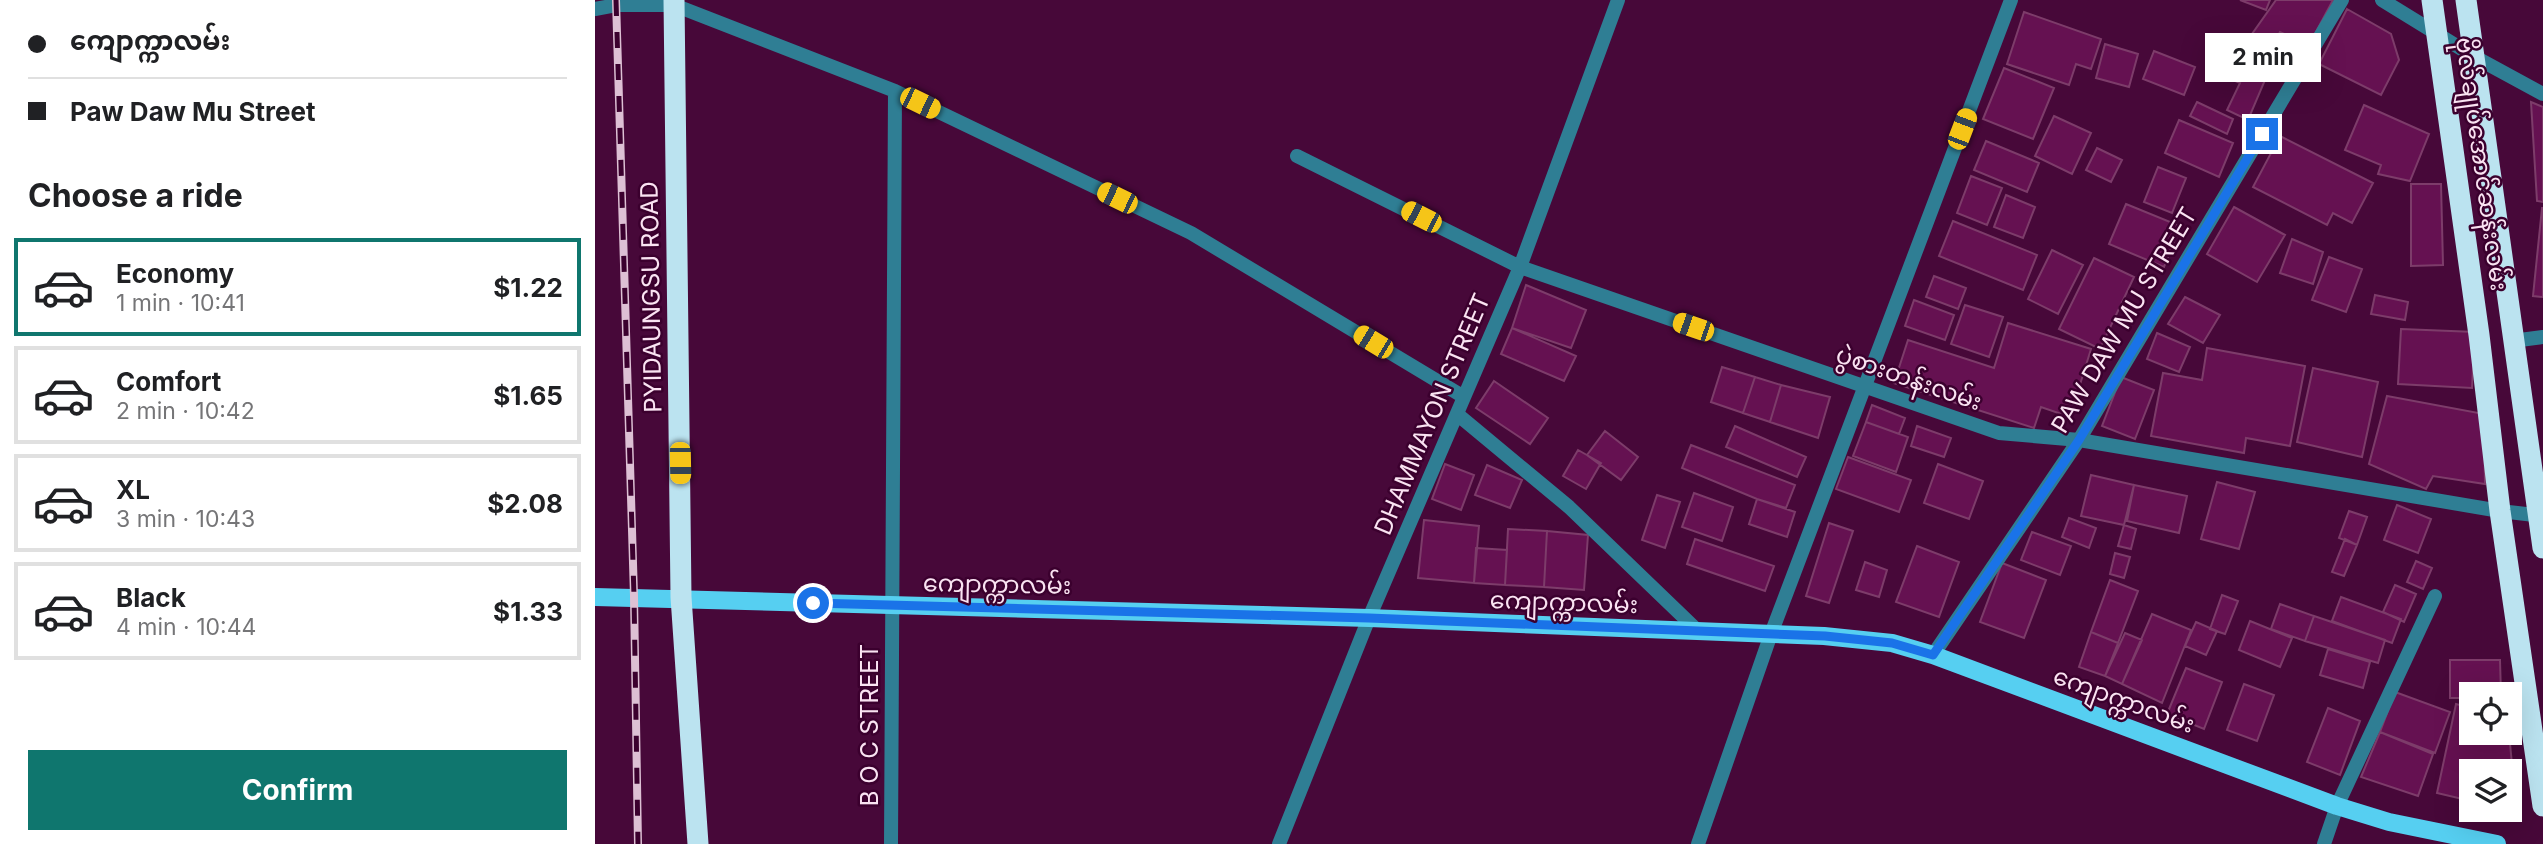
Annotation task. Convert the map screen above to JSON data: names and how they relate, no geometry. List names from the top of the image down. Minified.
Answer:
{"streets":{"highway":["ဗိုလ်ချုပ်အောင်ဆန်းလမ်း","PYIDAUNGSU ROAD"],"main road":["ကျောက္ကာလမ်း"],"street":["PAW DAW MU STREET","ပွဲစားတန်းလမ်း","DHAMMAYON STREET","B O C STREET"]},"crossings":[["ဗိုလ်ချုပ်အောင်ဆန်းလမ်း","ပွဲစားတန်းလမ်း"],["PYIDAUNGSU ROAD","ကျောက္ကာလမ်း"],["PAW DAW MU STREET","ပွဲစားတန်းလမ်း"],["PAW DAW MU STREET","ကျောက္ကာလမ်း"],["ပွဲစားတန်းလမ်း","DHAMMAYON STREET"],["DHAMMAYON STREET","ကျောက္ကာလမ်း"],["ကျောက္ကာလမ်း","B O C STREET"]],"page":{"banner":["ကျောက္ကာလမ်း","Paw Daw Mu Street"],"bubble":"2 min","heading":"Choose a ride","list":[{"name":"Economy","note":"1 min · 10:41","value":"$1.22"},{"name":"Comfort","note":"2 min · 10:42","value":"$1.65"},{"name":"XL","note":"3 min · 10:43","value":"$2.08"},{"name":"Black","note":"4 min · 10:44","value":"$1.33"}],"buttons":"Confirm"}}
